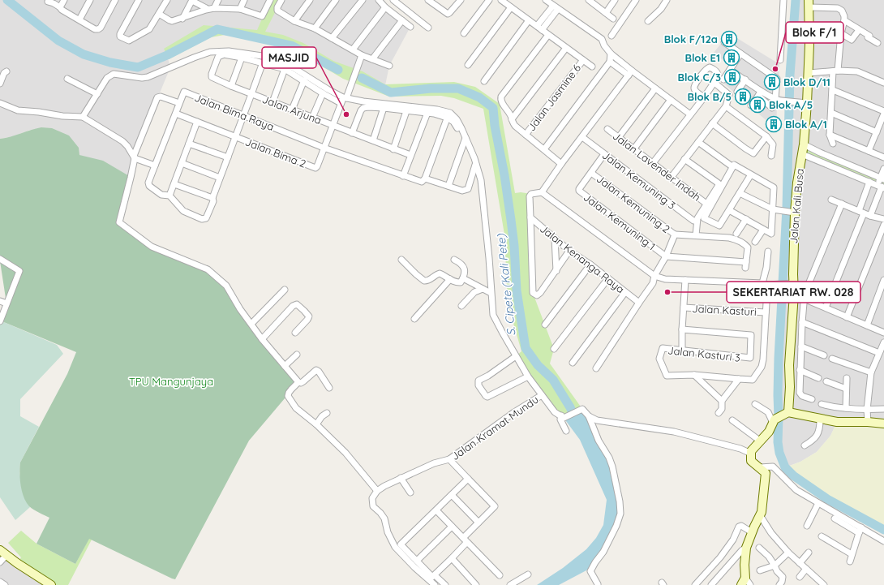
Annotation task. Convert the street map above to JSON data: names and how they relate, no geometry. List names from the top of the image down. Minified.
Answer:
{"streets":{"street":["Jalan Jasmine 6","Jalan Arjuna","Jalan Bima Raya","Jalan Bima 2","Jalan Lavender Indah","Jalan Kemuning 3","Jalan Kemuning 2","Jalan Kali Busa","Jalan Kemuning 1","Jalan Kenanga Raya","Jalan Kasturi","Jalan Kasturi 3","Jalan Kramat Mundu"]},"crossings":[["Jalan Bima Raya","Jalan Bima 2"],["Jalan Kemuning 3","Jalan Kemuning 1"],["Jalan Kemuning 2","Jalan Kemuning 1"]],"water":["S. Cipete (Kali Pete)"],"parks":["TPU Mangunjaya"],"places":{"building":["Blok F/12a","Blok E1","Blok C/3","Blok D/11","Blok B/5","Blok A/5","Blok A/1"],"other":["Blok F/1","MASJID","SEKERTARIAT RW. 028"]}}
